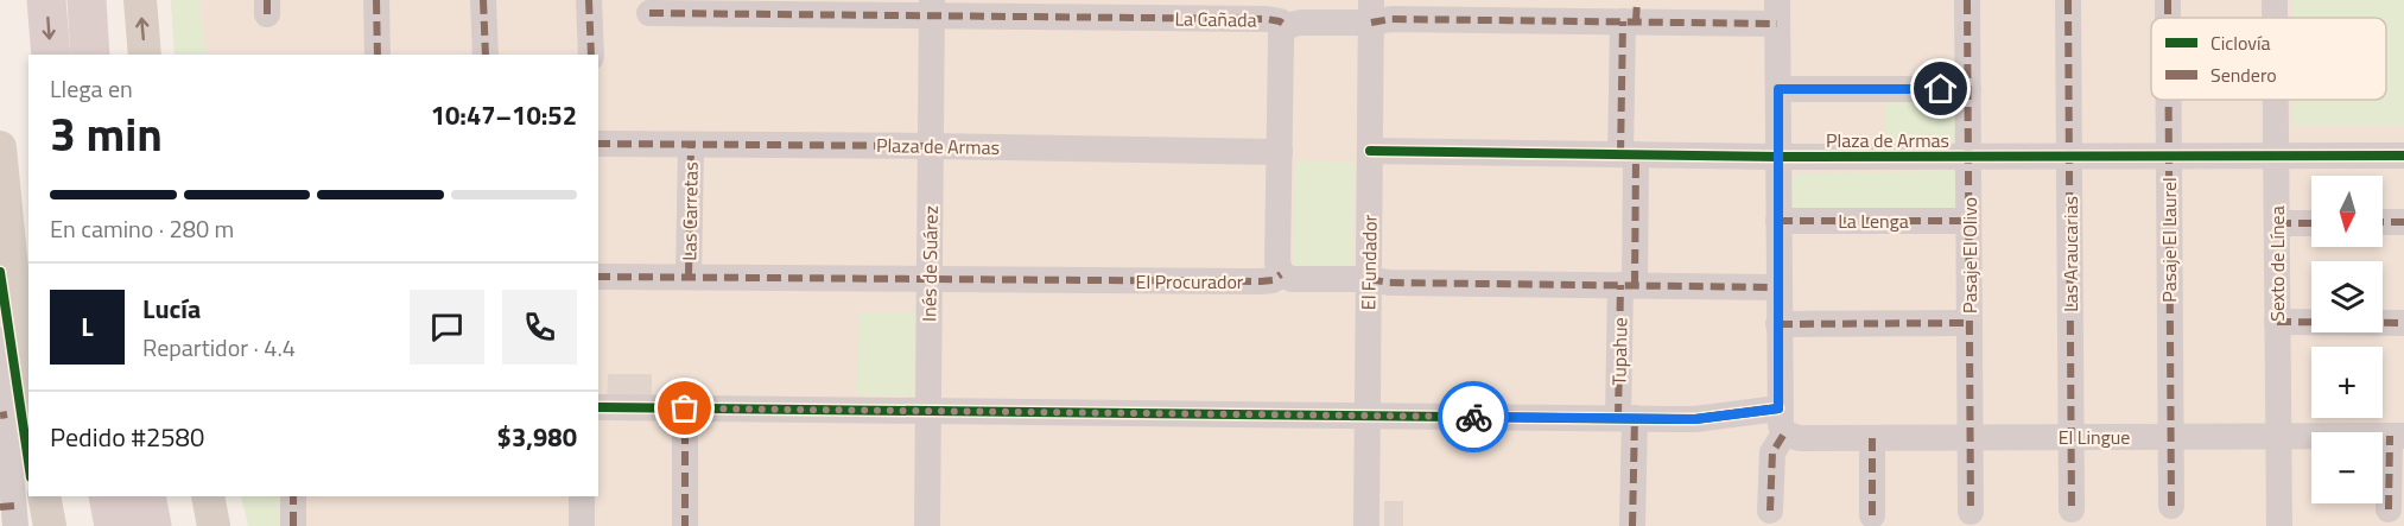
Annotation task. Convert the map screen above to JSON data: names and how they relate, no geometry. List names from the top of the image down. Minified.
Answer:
{"streets":{"street":["La Cañada","Plaza de Armas","Las Carretas","La Lenga","Pasaje El Laurel","Las Araucarias","Pasaje El Olivo","El Fundador","Inés de Suárez","Sexto de Línea","El Procurador","Tupahue","El Lingue"]},"crossings":[["La Cañada","El Fundador"],["La Cañada","Inés de Suárez"],["La Cañada","Tupahue"],["Plaza de Armas","Las Carretas"],["Plaza de Armas","Pasaje El Laurel"],["Plaza de Armas","Las Araucarias"],["Plaza de Armas","Pasaje El Olivo"],["Plaza de Armas","El Fundador"],["Plaza de Armas","Inés de Suárez"],["Plaza de Armas","Sexto de Línea"],["Plaza de Armas","Tupahue"],["Las Carretas","El Procurador"],["La Lenga","Pasaje El Olivo"],["Pasaje El Laurel","El Lingue"],["Las Araucarias","El Lingue"],["Pasaje El Olivo","El Lingue"],["El Fundador","El Procurador"],["El Fundador","El Lingue"],["Inés de Suárez","El Procurador"],["Inés de Suárez","El Lingue"],["Sexto de Línea","El Lingue"],["El Procurador","Tupahue"],["Tupahue","El Lingue"]],"legend":["Ciclovía","Sendero"],"north":"bottom","page":{"heading":["3 min","Llega en","10:47–10:52"],"panel":["Lucía","Repartidor · 4.4","Pedido #2580","$3,980"],"map_buttons":["+","−"],"bar":"En camino · 280 m","round":"L"}}
